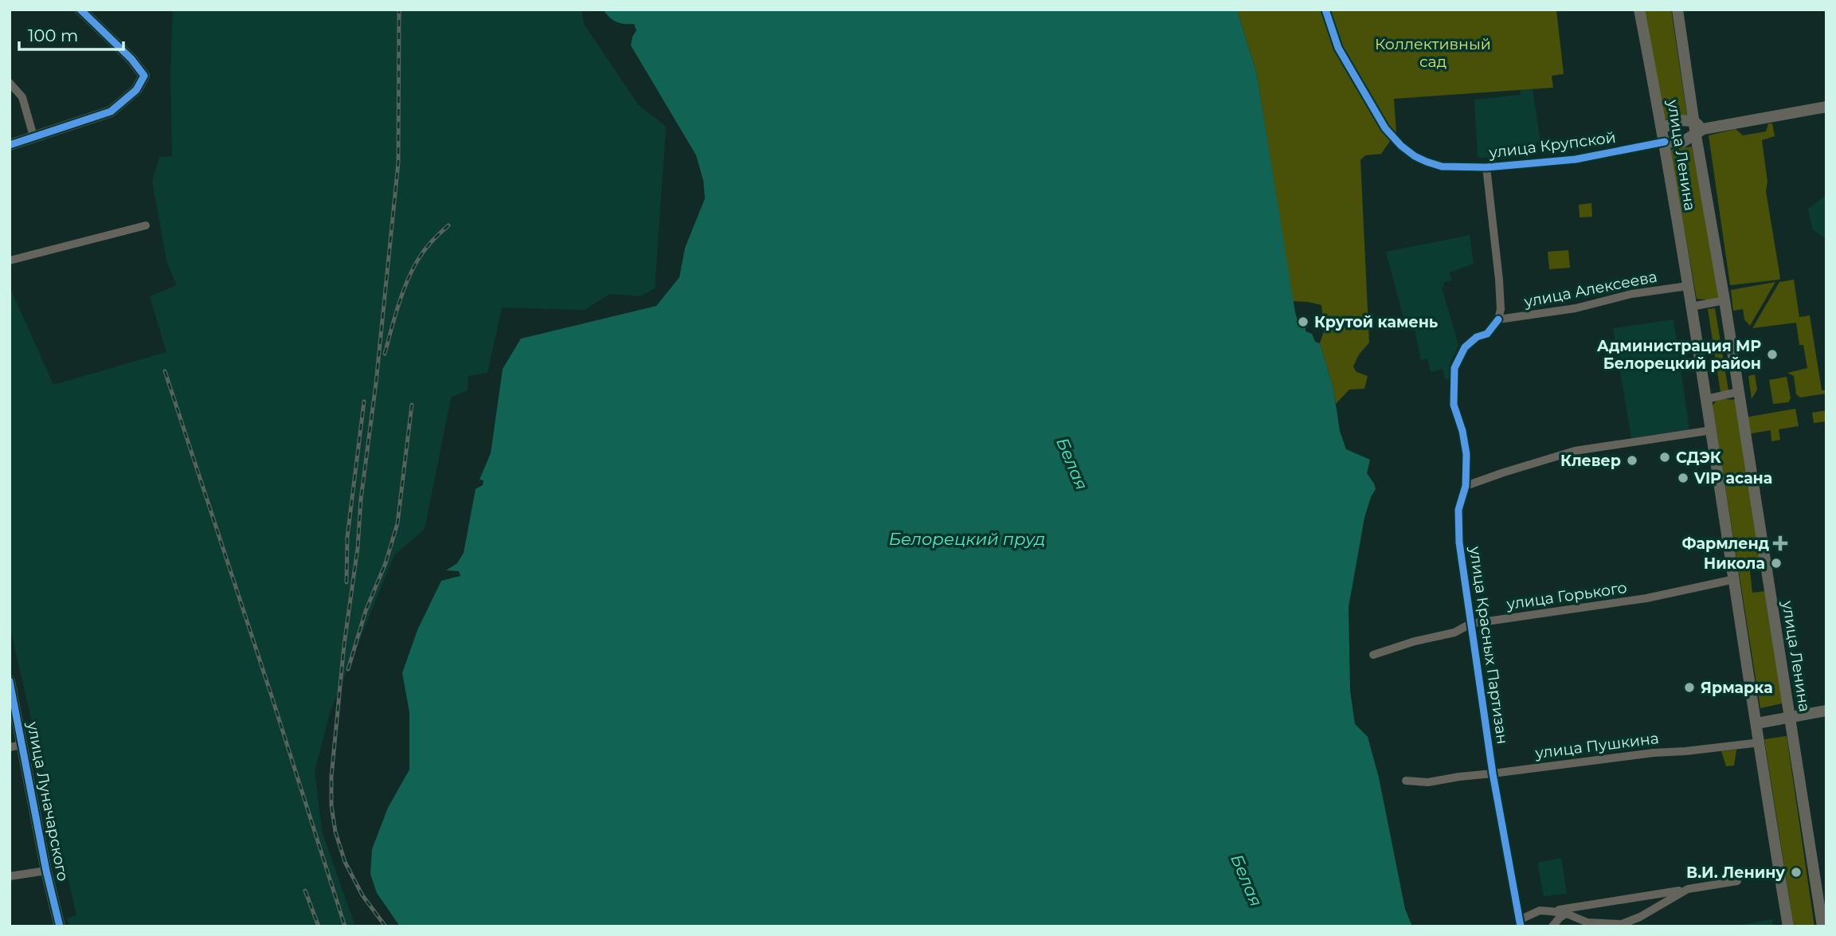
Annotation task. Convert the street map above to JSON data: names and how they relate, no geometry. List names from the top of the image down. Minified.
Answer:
{"streets":{"main road":["улица Крупской","улица Ленина","улица Луначарского"],"street":["улица Алексеева","улица Горького","улица Красных Партизан","улица Пушкина"]},"crossings":[["улица Крупской","улица Ленина"],["улица Крупской","улица Алексеева"],["улица Ленина","улица Алексеева"],["улица Ленина","улица Горького"],["улица Ленина","улица Пушкина"],["улица Алексеева","улица Красных Партизан"],["улица Горького","улица Красных Партизан"],["улица Красных Партизан","улица Пушкина"]],"water":["Белая","Белорецкий пруд"],"parks":["Коллективный сад"],"places":{"other":["Крутой камень","Администрация МР Белорецкий район","СДЭК","Клевер","VIP асана","Никола","Ярмарка","В.И. Ленину"],"health":["Фармленд"]},"scale_bar":"100 m"}
